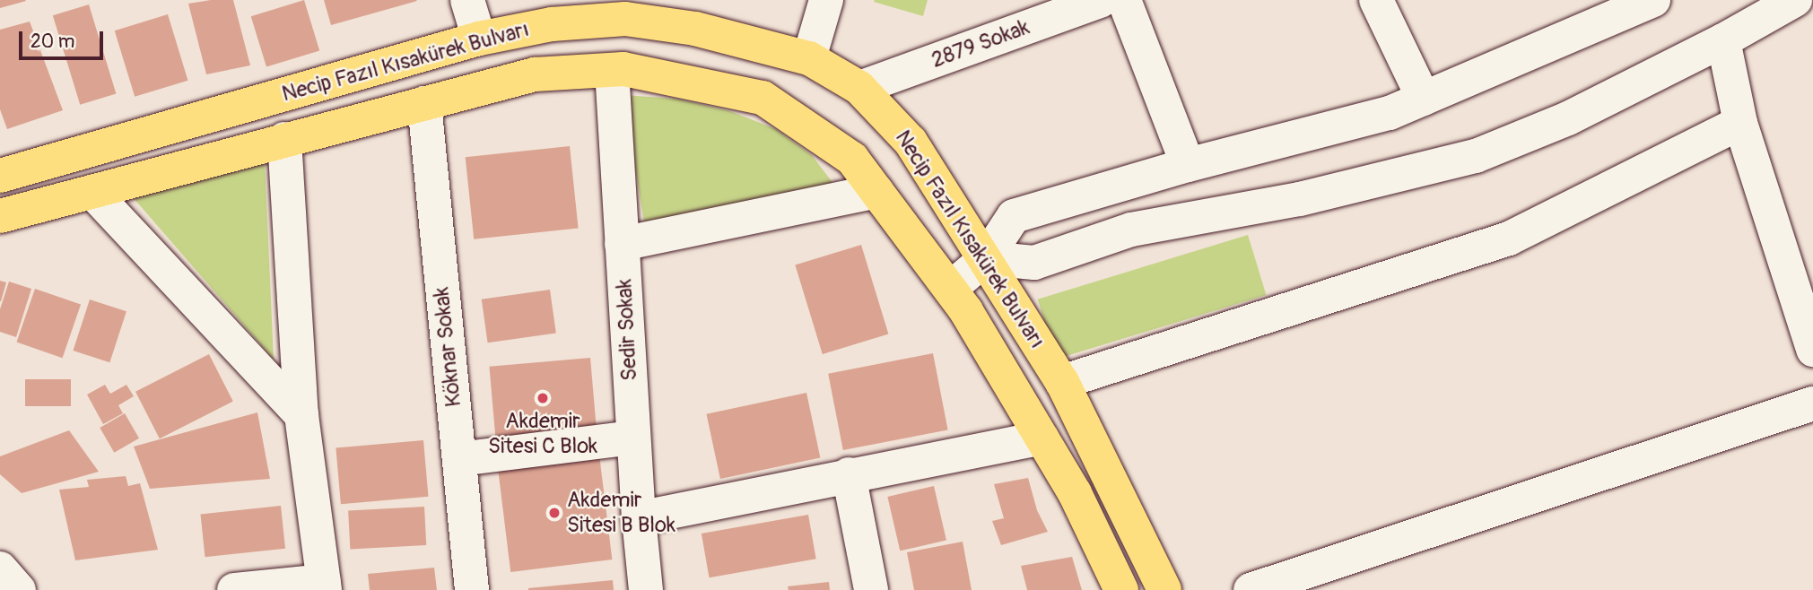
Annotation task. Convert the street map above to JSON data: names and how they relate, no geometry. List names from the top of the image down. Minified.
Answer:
{"streets":{"main road":["Necip Fazıl Kısakürek Bulvarı"],"street":["2879 Sokak","Sedir Sokak","Köknar Sokak"]},"crossings":[["2879 Sokak","Necip Fazıl Kısakürek Bulvarı"],["Necip Fazıl Kısakürek Bulvarı","Sedir Sokak"],["Necip Fazıl Kısakürek Bulvarı","Köknar Sokak"]],"places":["Akdemir Sitesi C Blok","Akdemir Sitesi B Blok"],"scale_bar":"20 m"}
